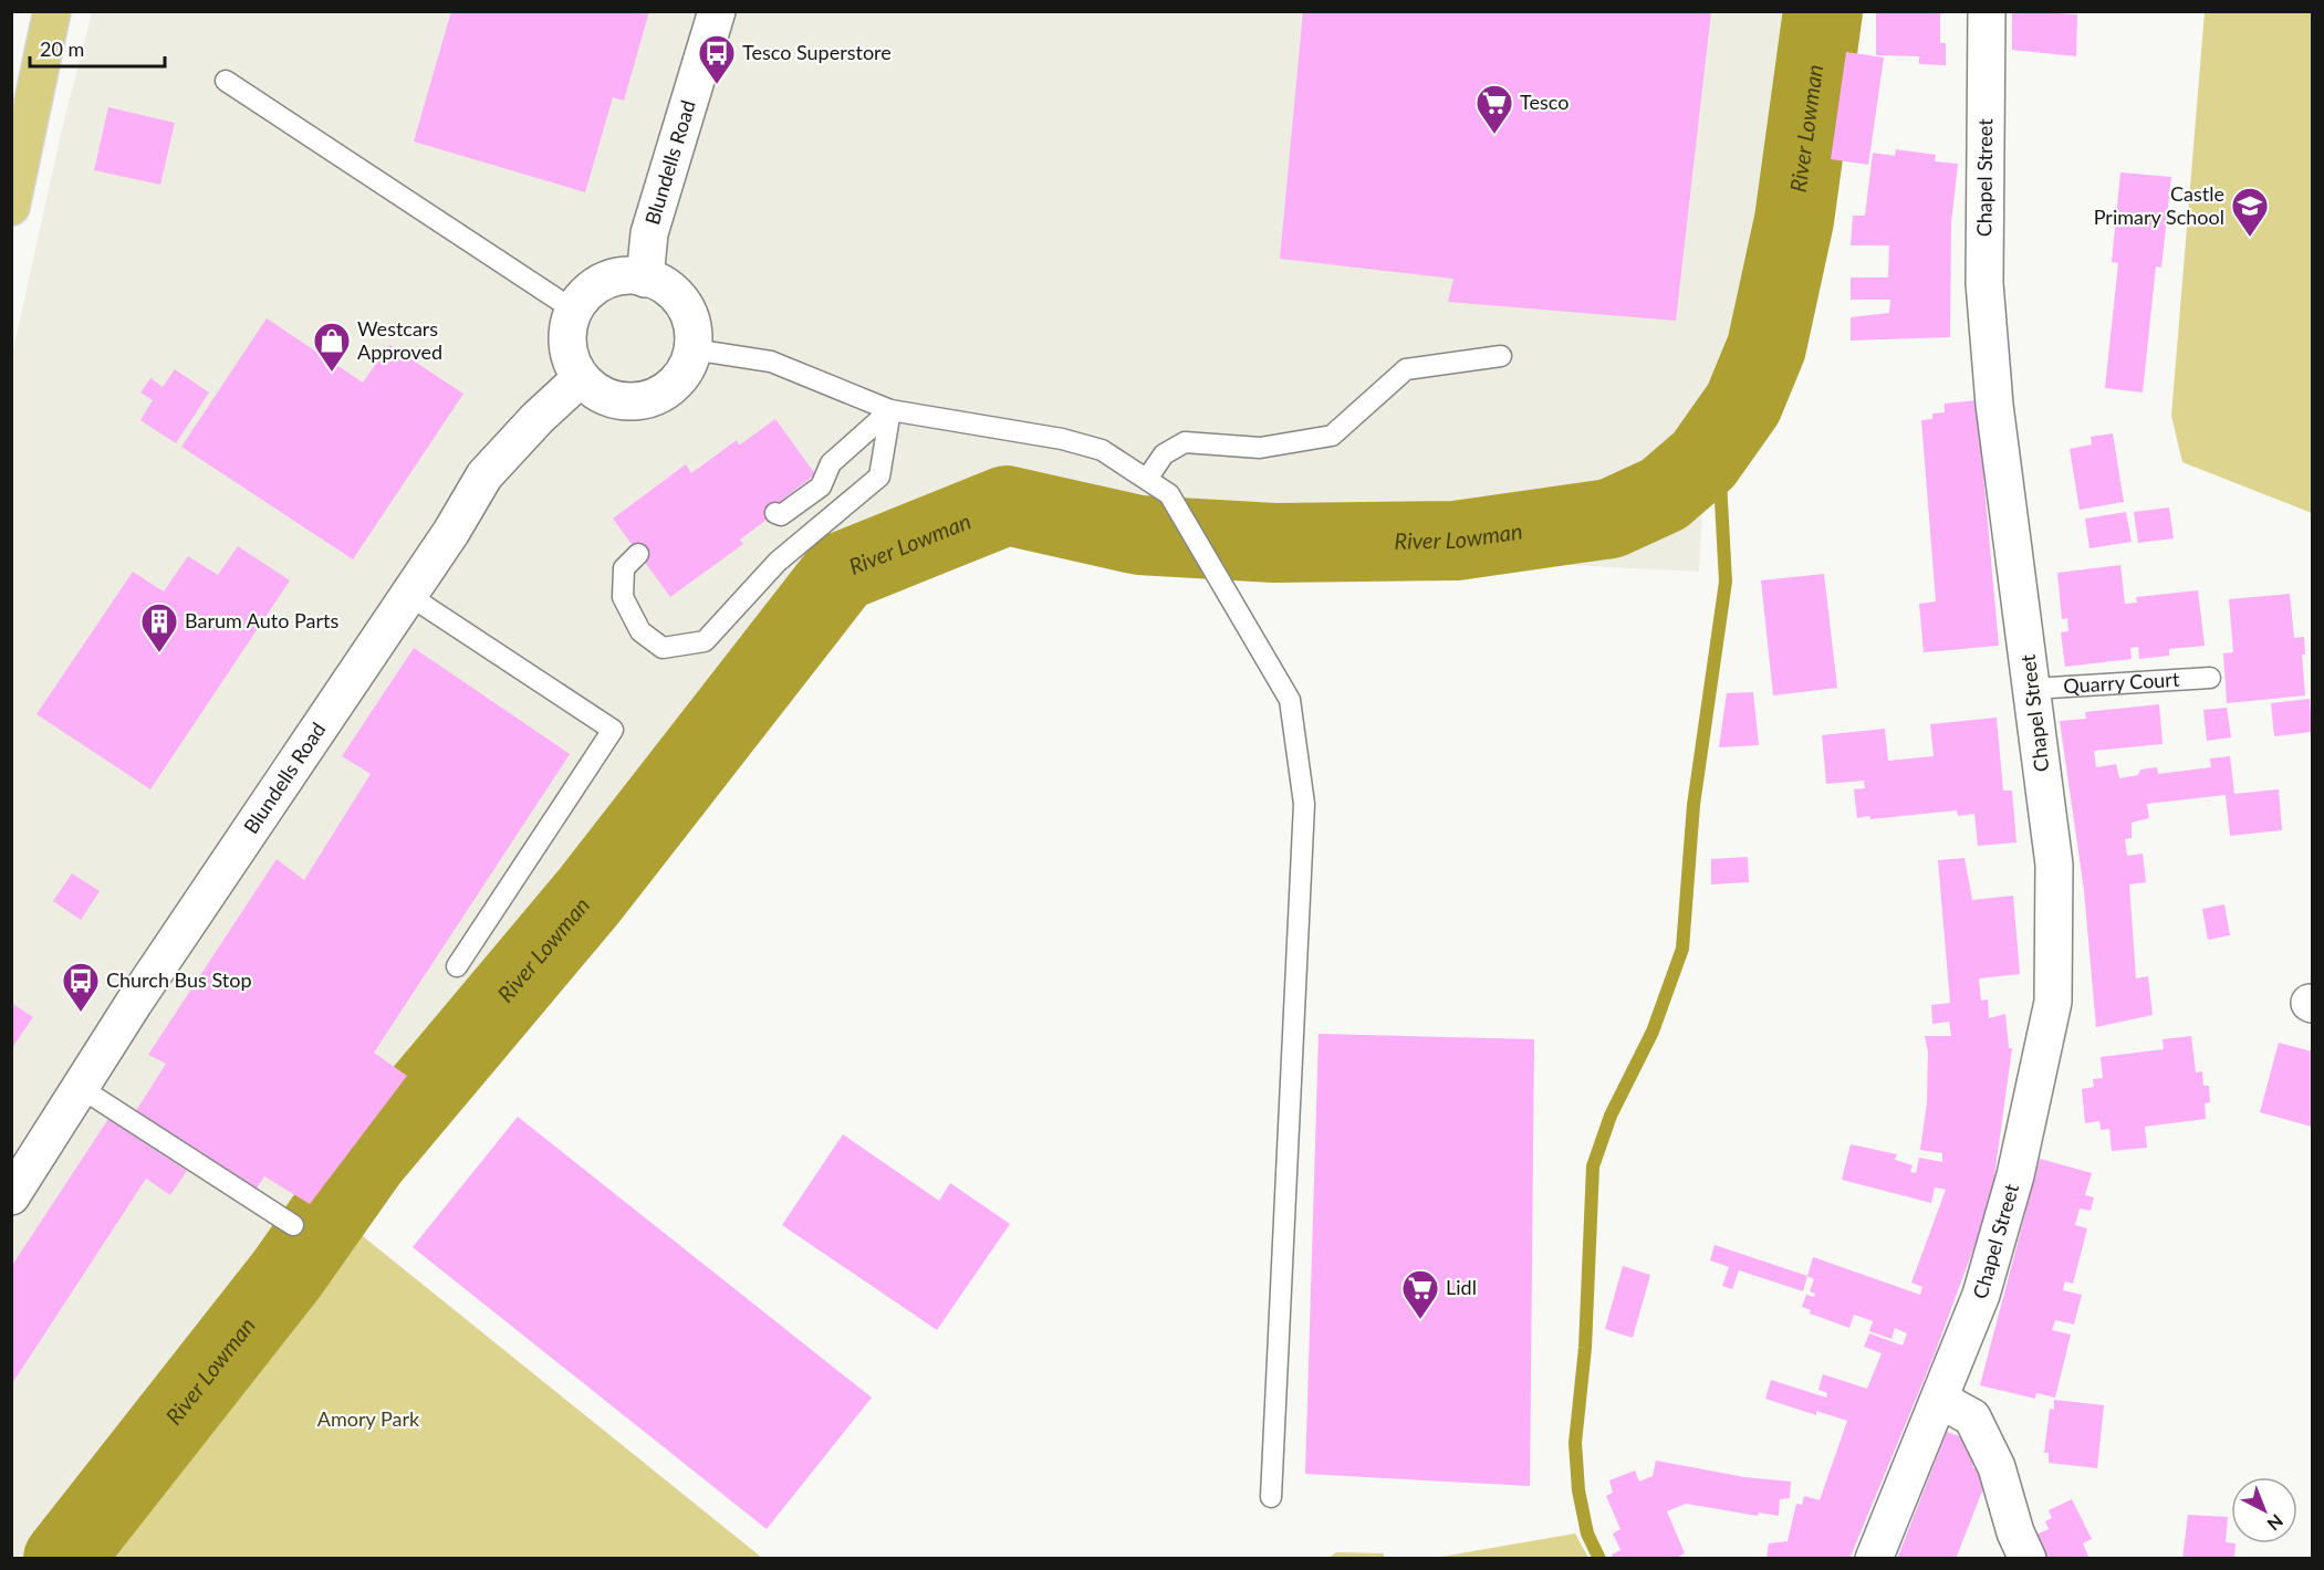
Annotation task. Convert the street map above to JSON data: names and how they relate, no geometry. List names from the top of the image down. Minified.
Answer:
{"streets":{"street":["Blundells Road","Chapel Street"],"lane":["Quarry Court"]},"crossings":[["Chapel Street","Quarry Court"]],"water":["River Lowman"],"parks":["Amory Park"],"places":{"bus stop":["Tesco Superstore","Church Bus Stop"],"supermarket":["Tesco","Lidl"],"school or university":["Castle Primary School"],"shop":["Westcars Approved"],"building":["Barum Auto Parts"]},"scale_bar":"20 m","north":"bottom right"}
